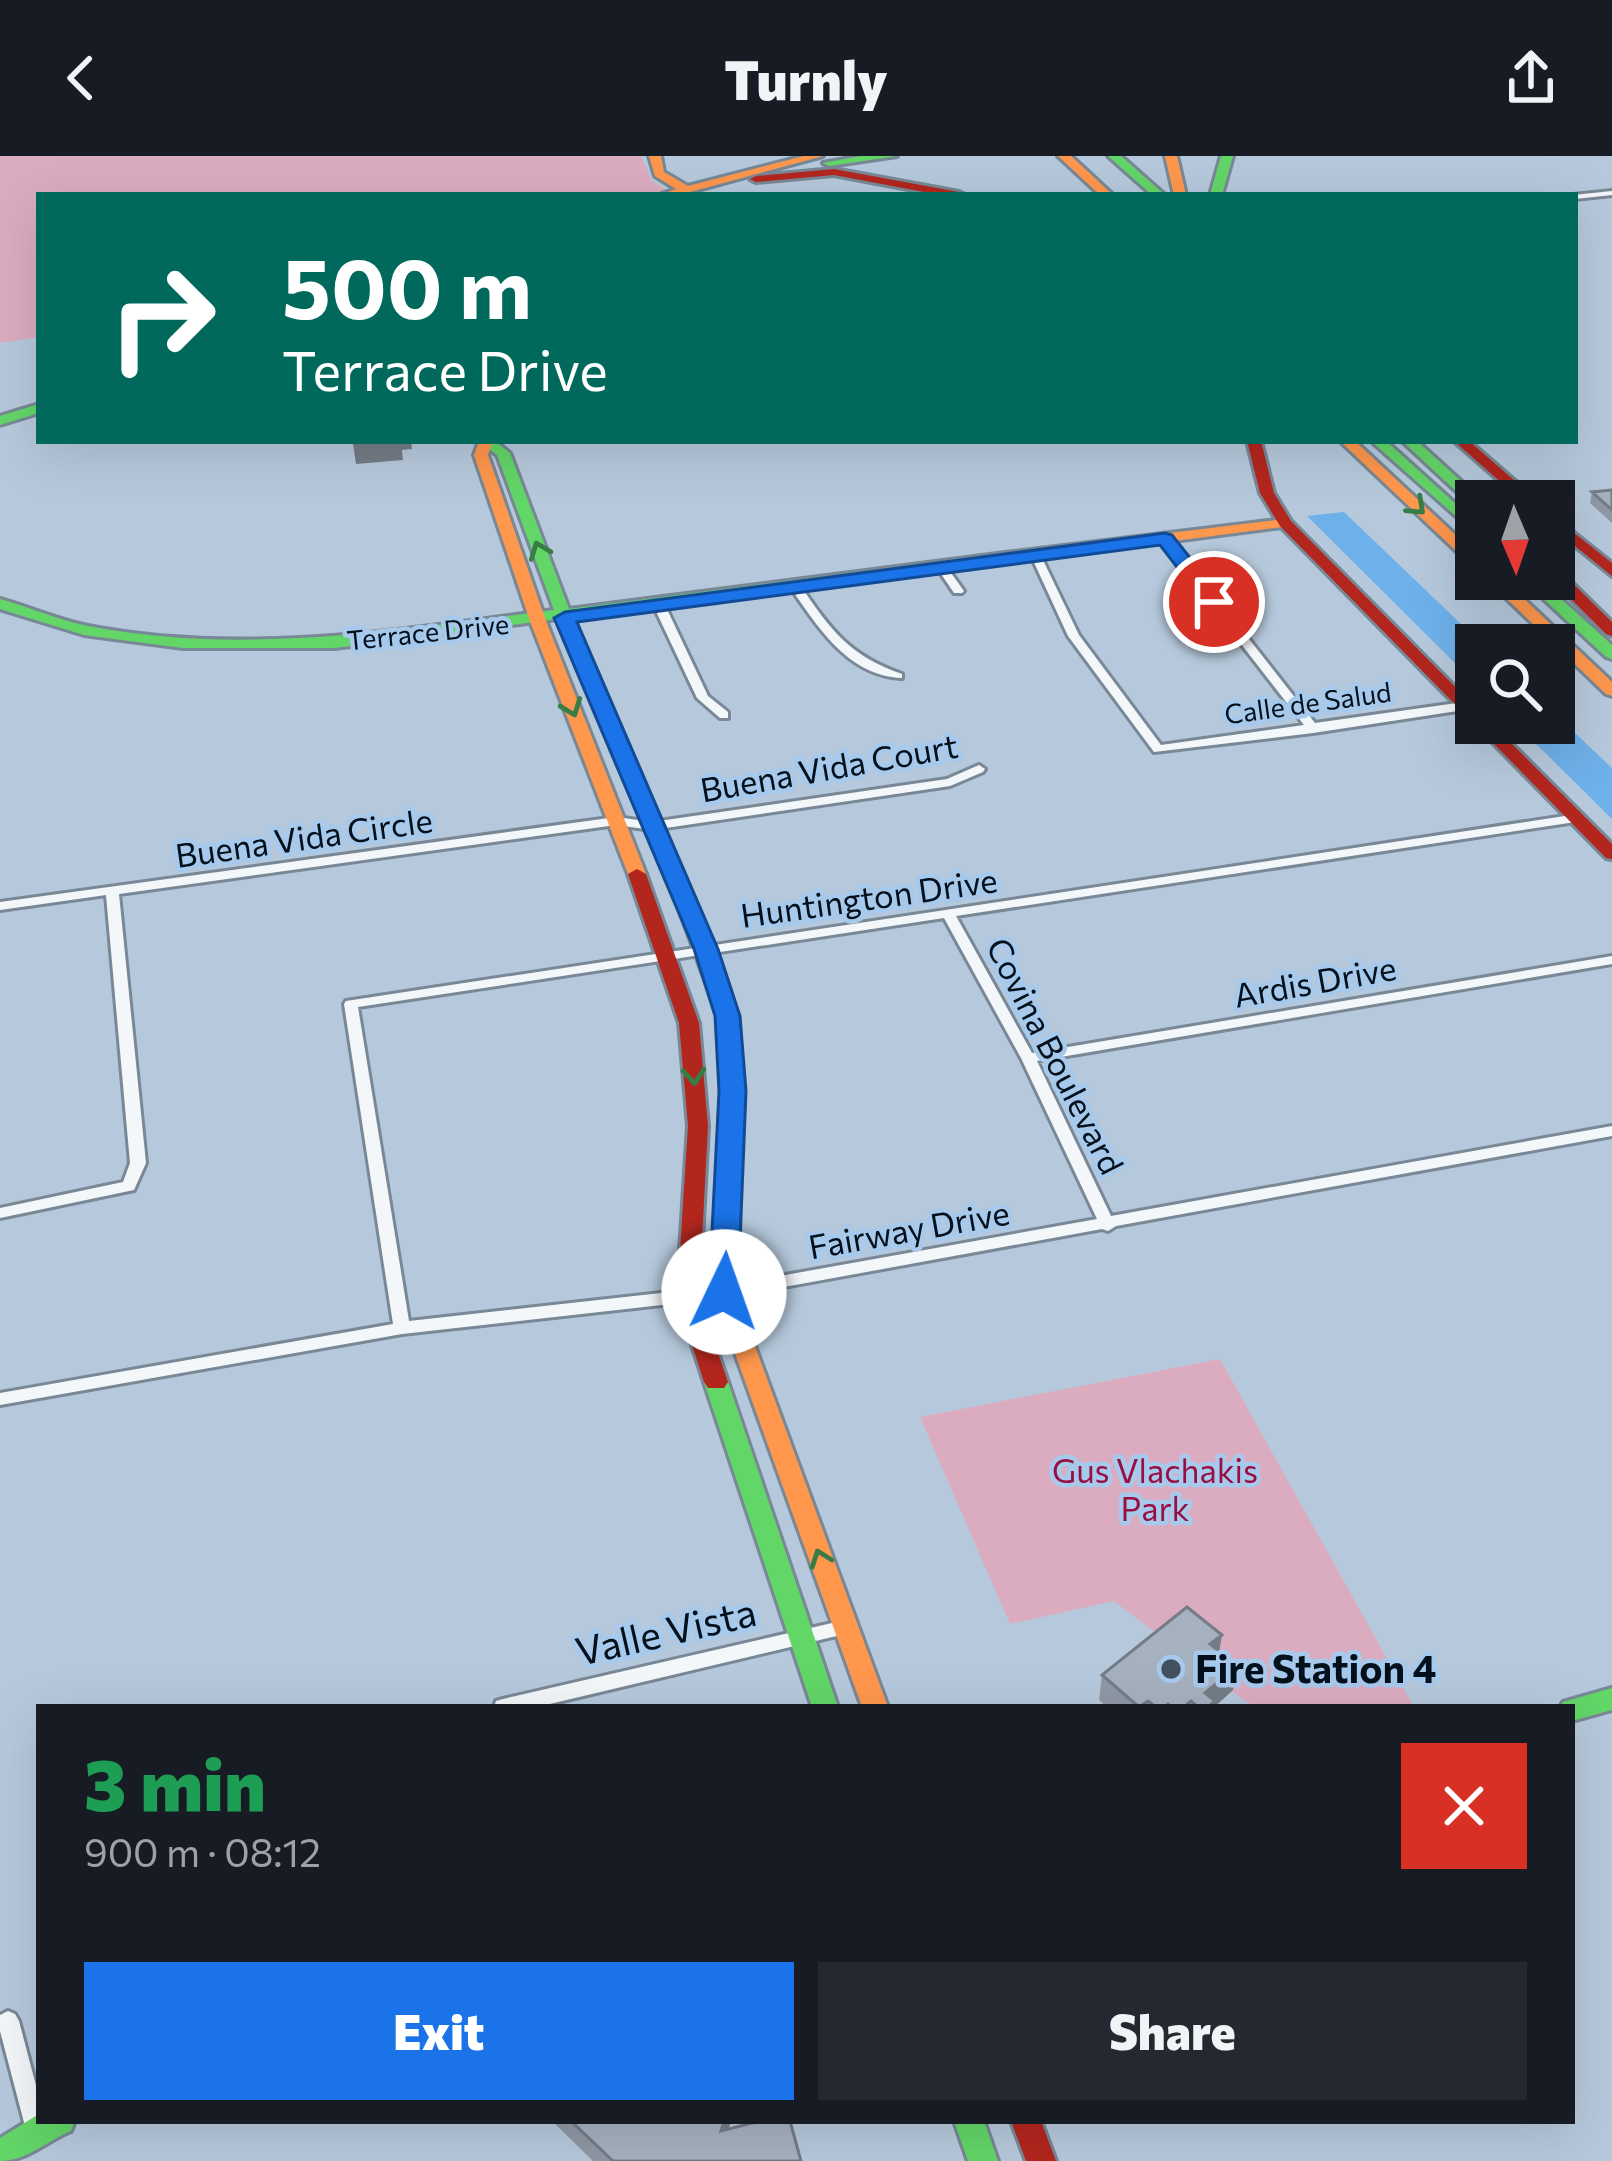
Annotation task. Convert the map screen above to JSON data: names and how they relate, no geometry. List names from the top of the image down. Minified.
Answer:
{"streets":{"main road":["Terrace Drive"],"street":["Calle de Salud","Buena Vida Court","Buena Vida Circle","Huntington Drive","Ardis Drive","Covina Boulevard","Fairway Drive","Valle Vista"]},"crossings":[["Terrace Drive","Calle de Salud"],["Buena Vida Court","Buena Vida Circle"],["Huntington Drive","Covina Boulevard"],["Huntington Drive","Fairway Drive"],["Ardis Drive","Covina Boulevard"],["Covina Boulevard","Fairway Drive"]],"parks":["Gus Vlachakis Park"],"places":["Fire Station 4"],"north":"bottom","page":{"header":"Turnly","turn":["500 m","Terrace Drive"],"heading":["3 min","900 m · 08:12"],"buttons":["Exit","Share"]}}
